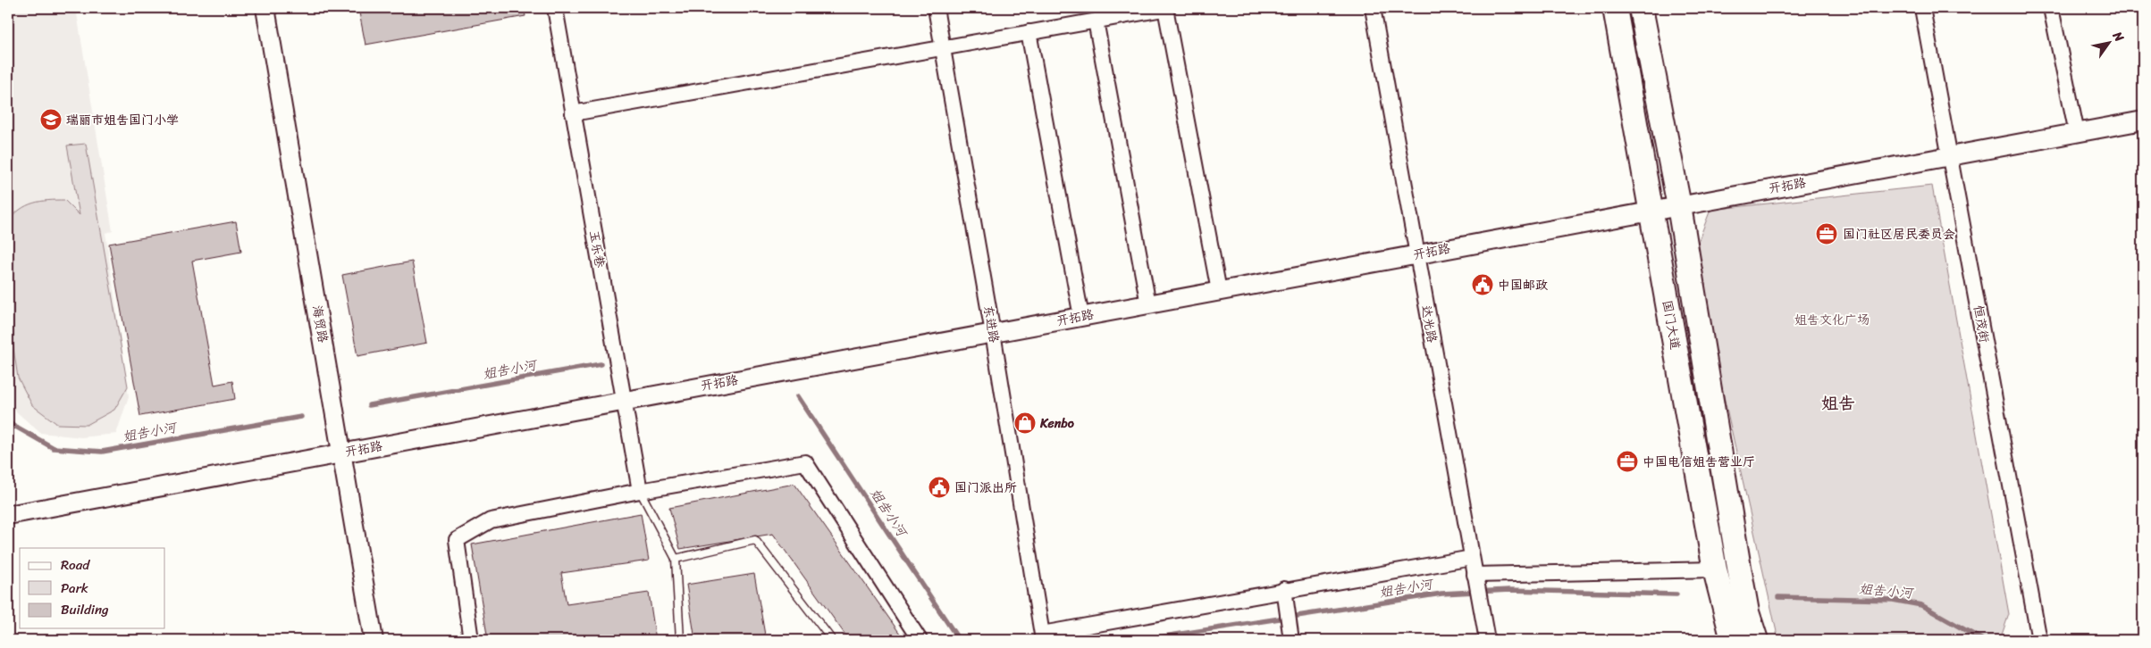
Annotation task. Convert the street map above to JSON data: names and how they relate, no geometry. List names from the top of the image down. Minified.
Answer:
{"streets":{"highway":["国门大道"],"street":["开拓路","玉乐巷","海贸路","东进路","达光路","恒茂街"]},"crossings":[["开拓路","玉乐巷"],["开拓路","海贸路"],["开拓路","东进路"],["开拓路","达光路"],["开拓路","恒茂街"],["开拓路","国门大道"]],"districts":["姐告"],"water":["姐告小河"],"parks":["姐告文化广场"],"places":{"school or university":["瑞丽市姐告国门小学"],"office":["国门社区居民委员会","中国电信姐告营业厅"],"public building":["中国邮政","国门派出所"],"shop":["Kenbo"]},"legend":["Road","Park","Building"],"north":"top right"}
